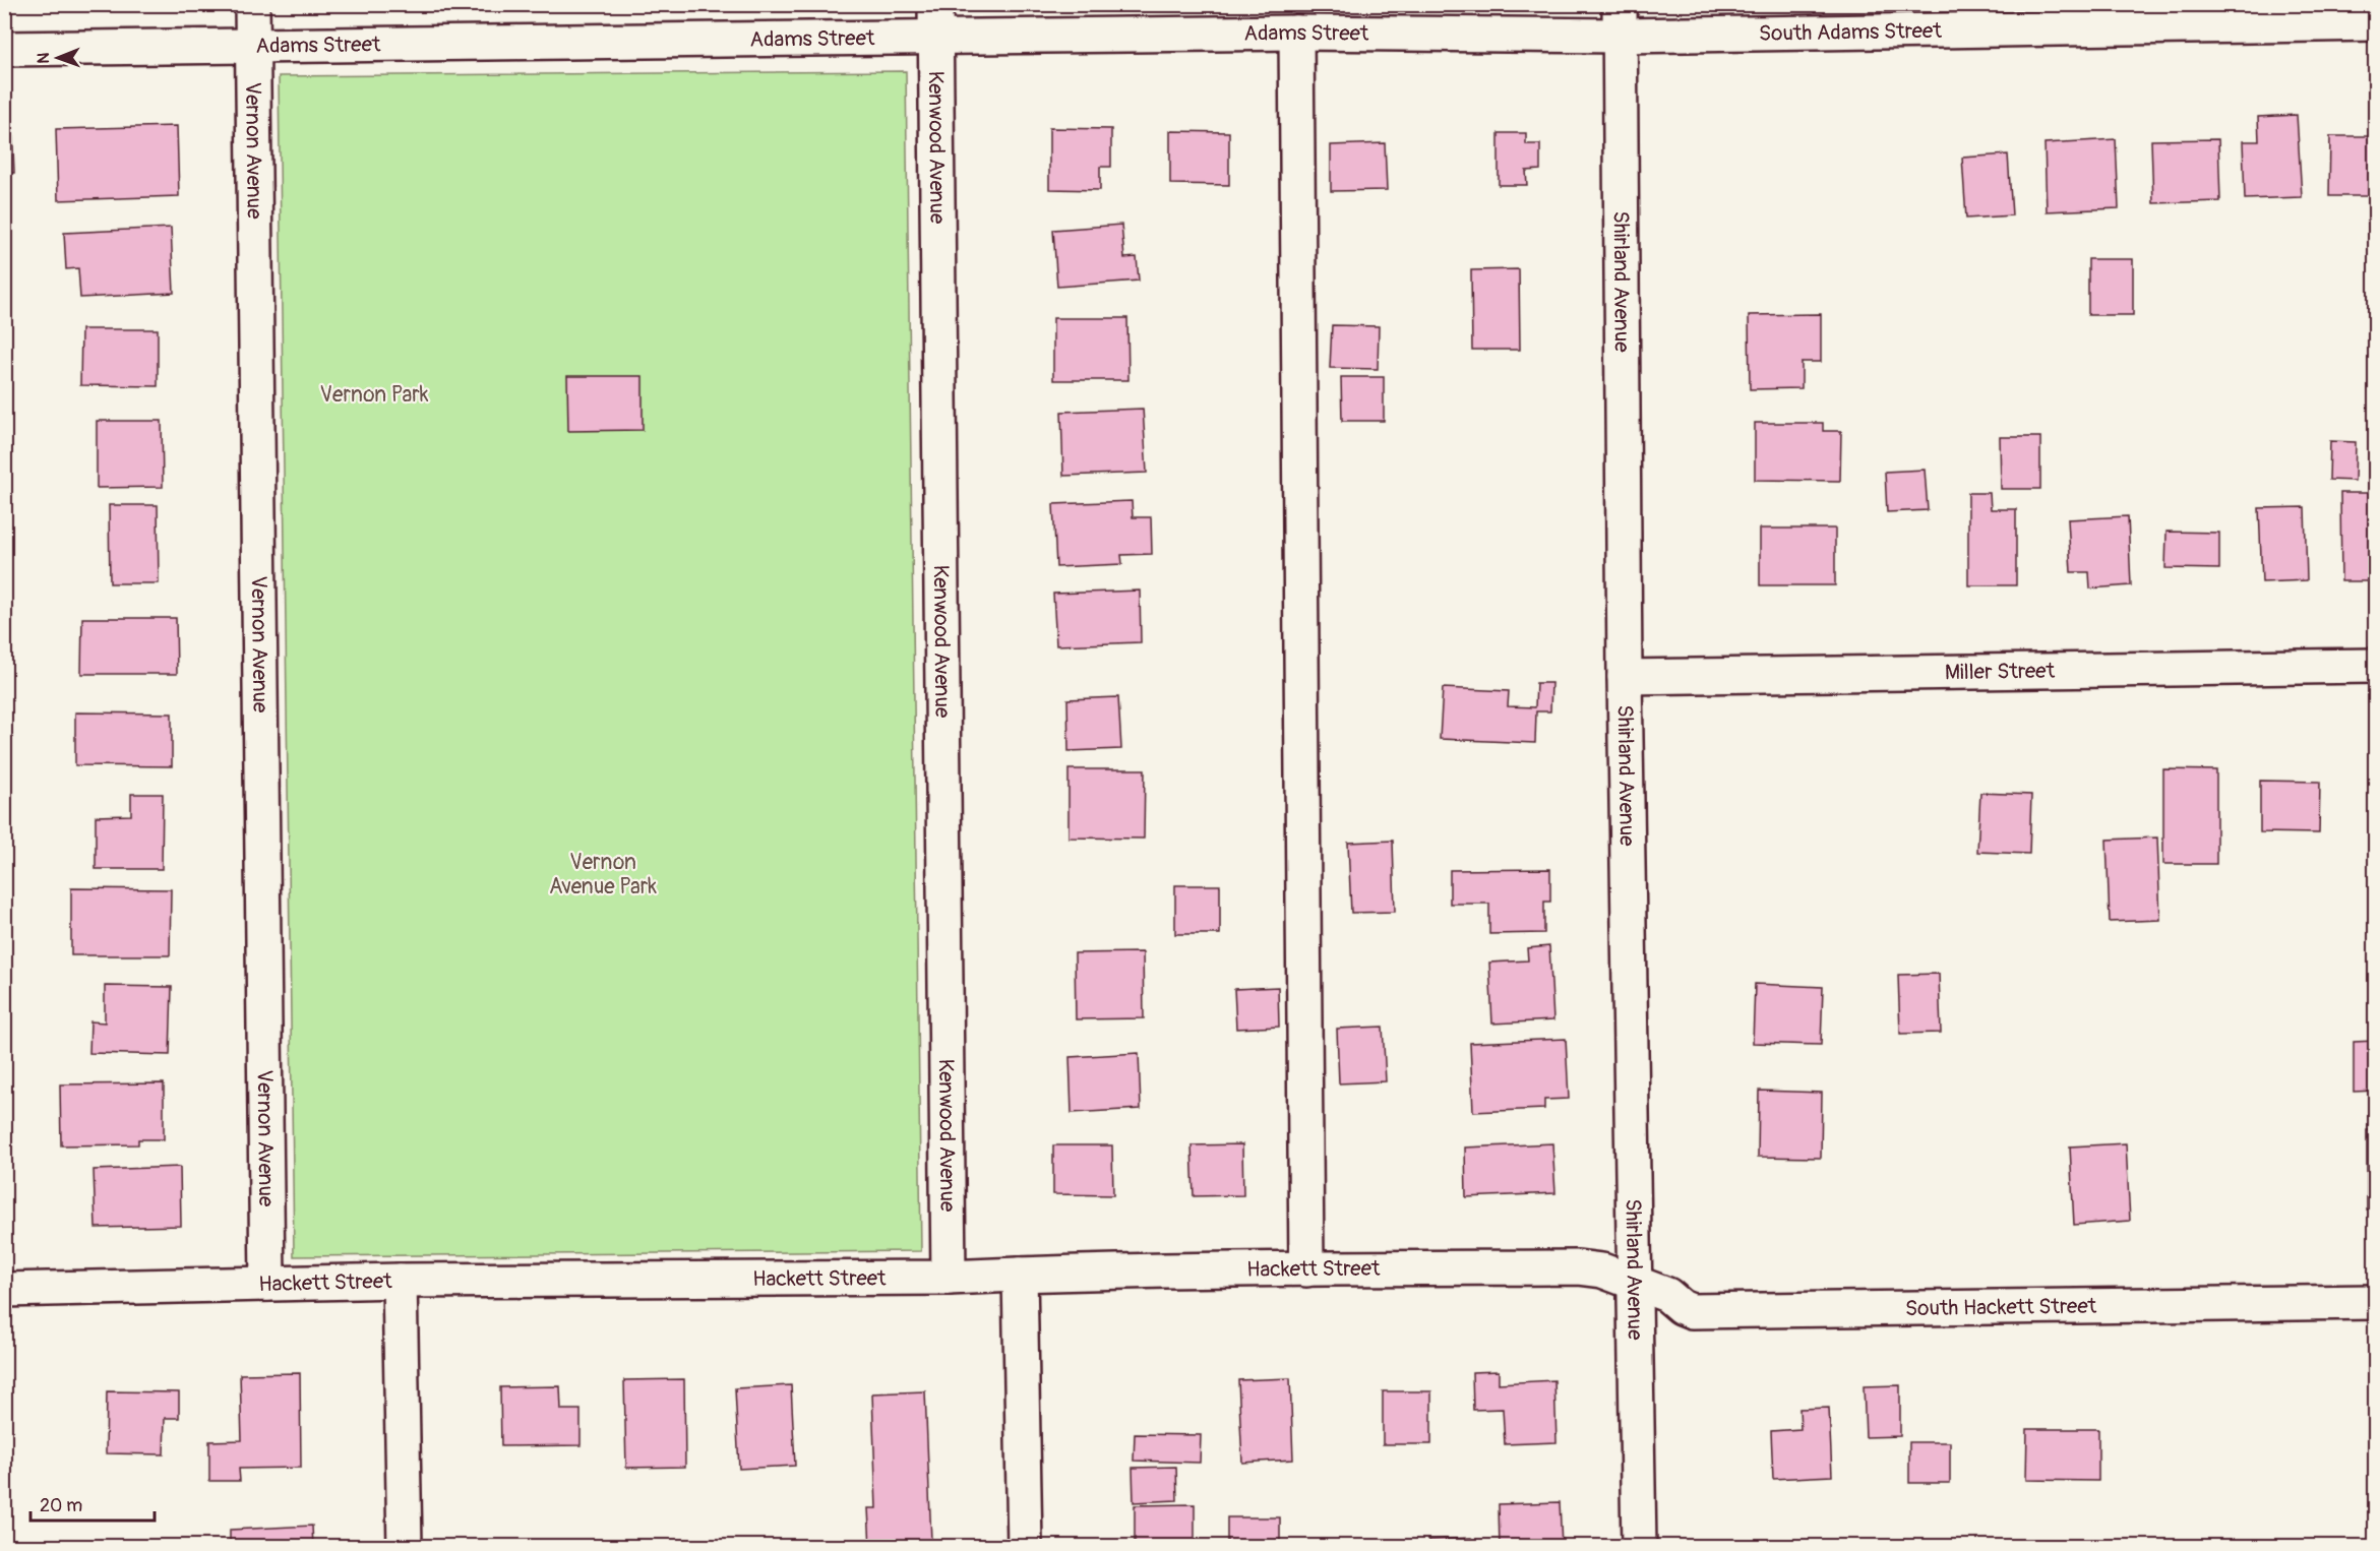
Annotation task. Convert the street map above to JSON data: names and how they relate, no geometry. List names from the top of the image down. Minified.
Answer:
{"streets":{"street":["South Adams Street","Adams Street","Kenwood Avenue","Vernon Avenue","Shirland Avenue","Miller Street","Hackett Street","South Hackett Street"]},"crossings":[["South Adams Street","Adams Street"],["South Adams Street","Shirland Avenue"],["Adams Street","Kenwood Avenue"],["Adams Street","Vernon Avenue"],["Adams Street","Shirland Avenue"],["Kenwood Avenue","Hackett Street"],["Vernon Avenue","Hackett Street"],["Shirland Avenue","Miller Street"],["Shirland Avenue","Hackett Street"],["Shirland Avenue","South Hackett Street"],["Hackett Street","South Hackett Street"]],"parks":["Vernon Park","Vernon Avenue Park"],"scale_bar":"20 m","north":"left"}
